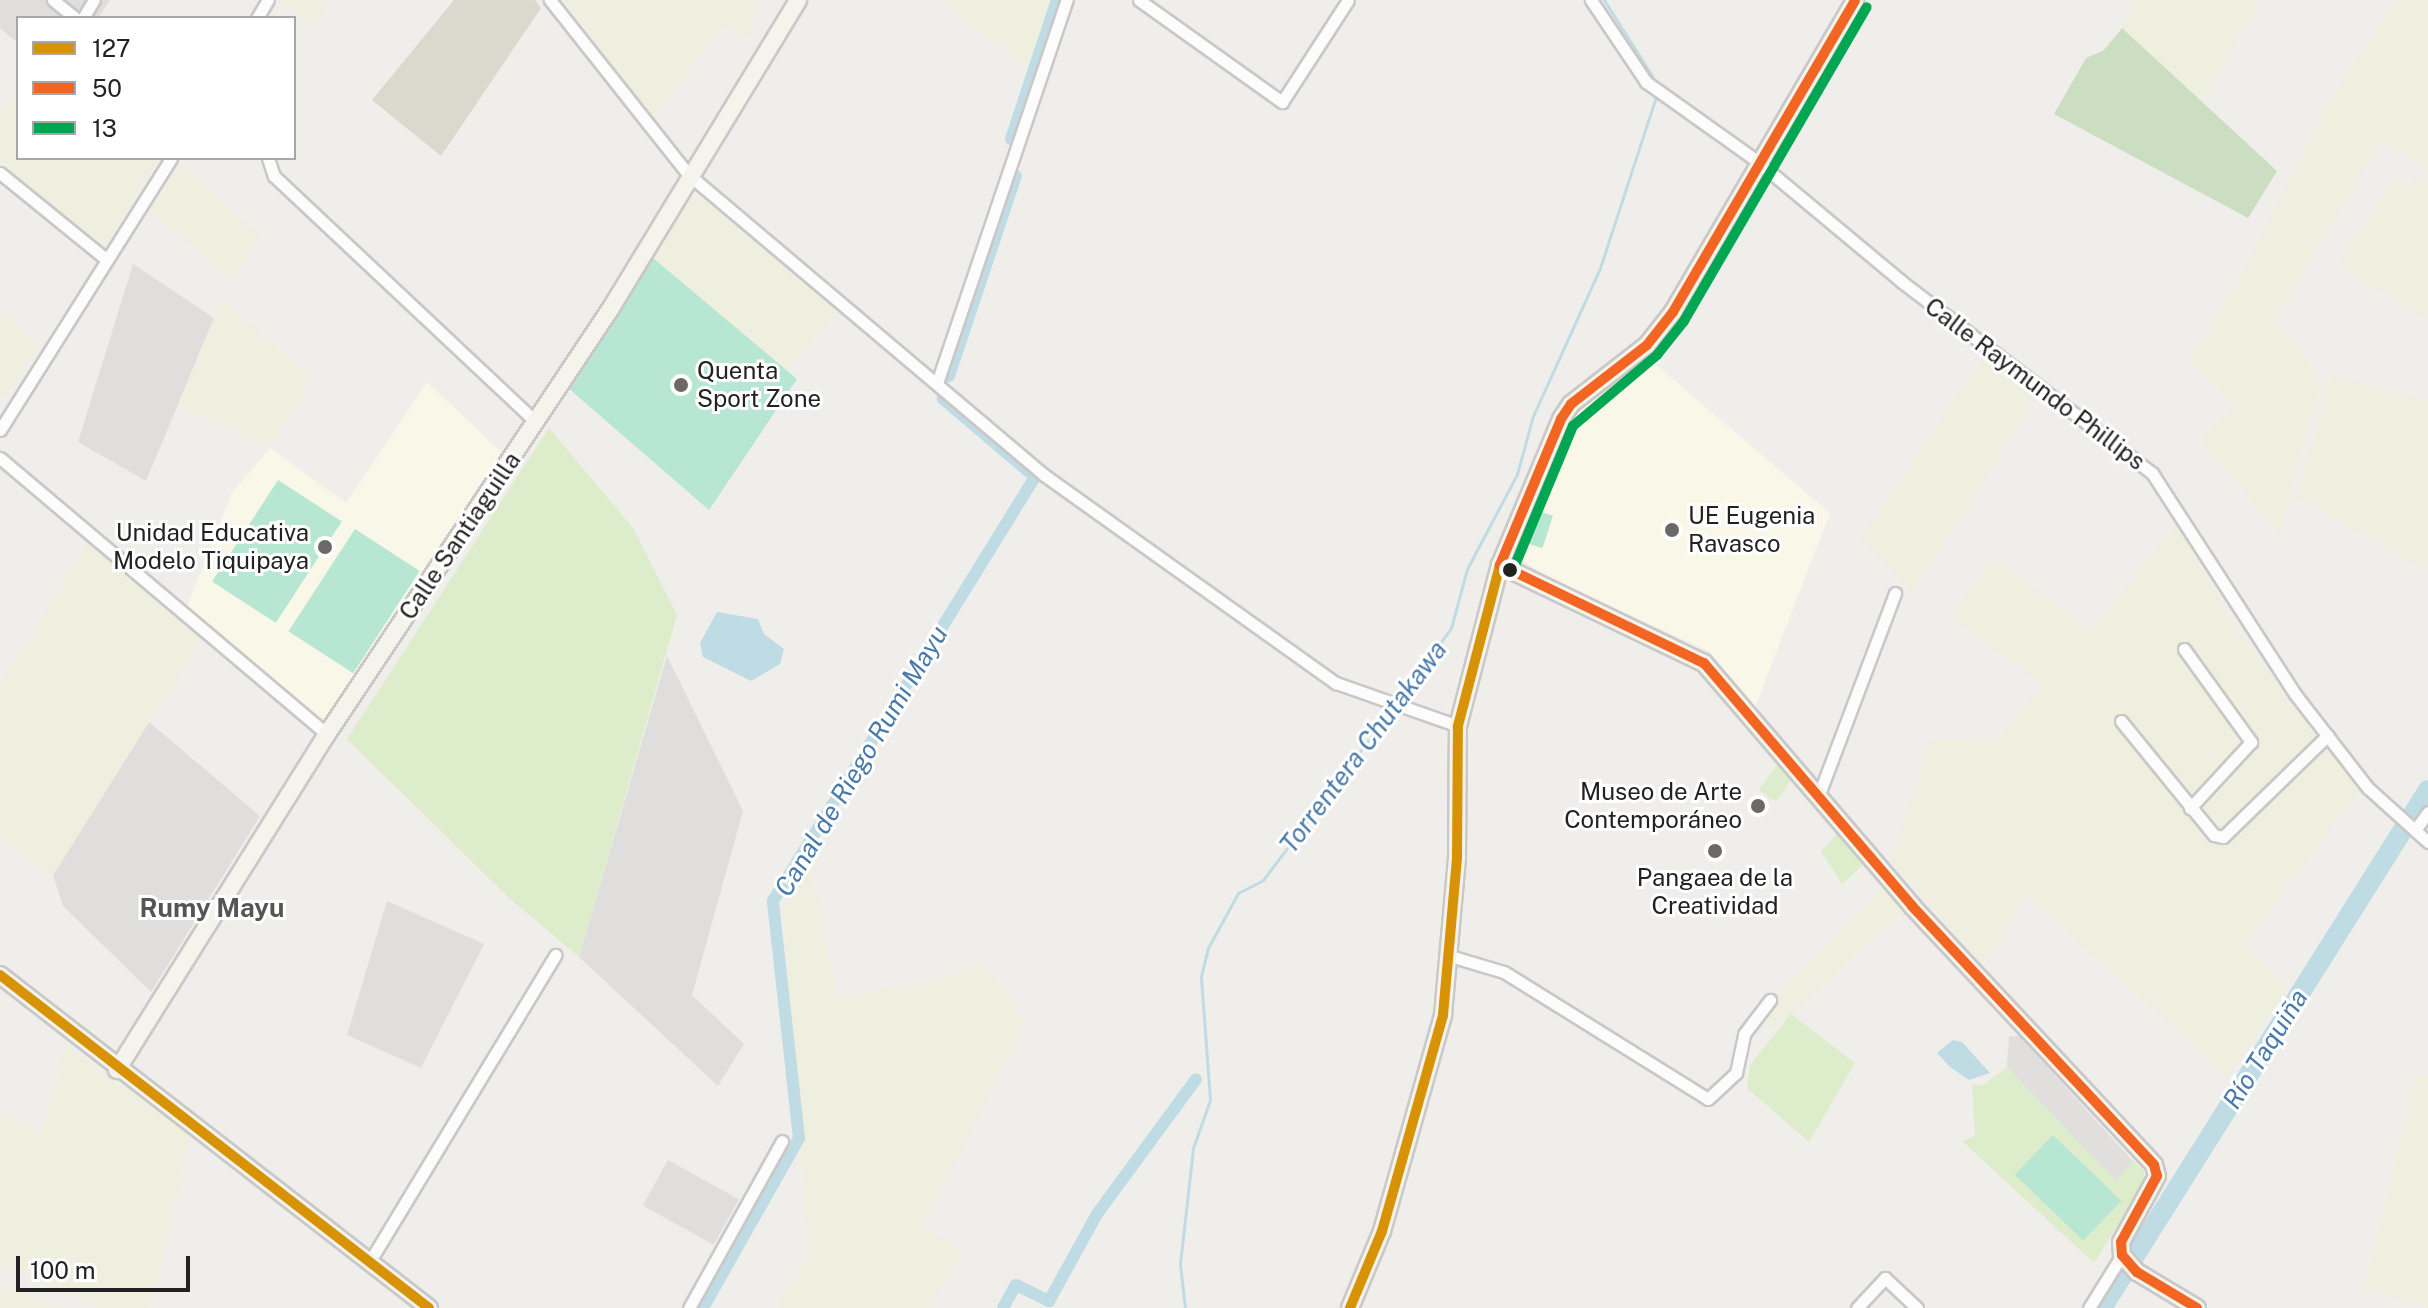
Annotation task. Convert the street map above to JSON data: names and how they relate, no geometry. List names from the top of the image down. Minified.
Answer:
{"streets":{"main road":["Calle Santiaguilla"],"street":["Calle Raymundo Phillips"]},"districts":["Rumy Mayu"],"water":["Torrentera Chutakawa","Canal de Riego Rumi Mayu","Río Taquiña"],"places":["Quenta Sport Zone","UE Eugenia Ravasco","Unidad Educativa Modelo Tiquipaya","Museo de Arte Contemporáneo","Pangaea de la Creatividad"],"lines":["transit line 50","transit line 13","transit line 127"],"legend":["127","50","13"],"scale_bar":"100 m"}
